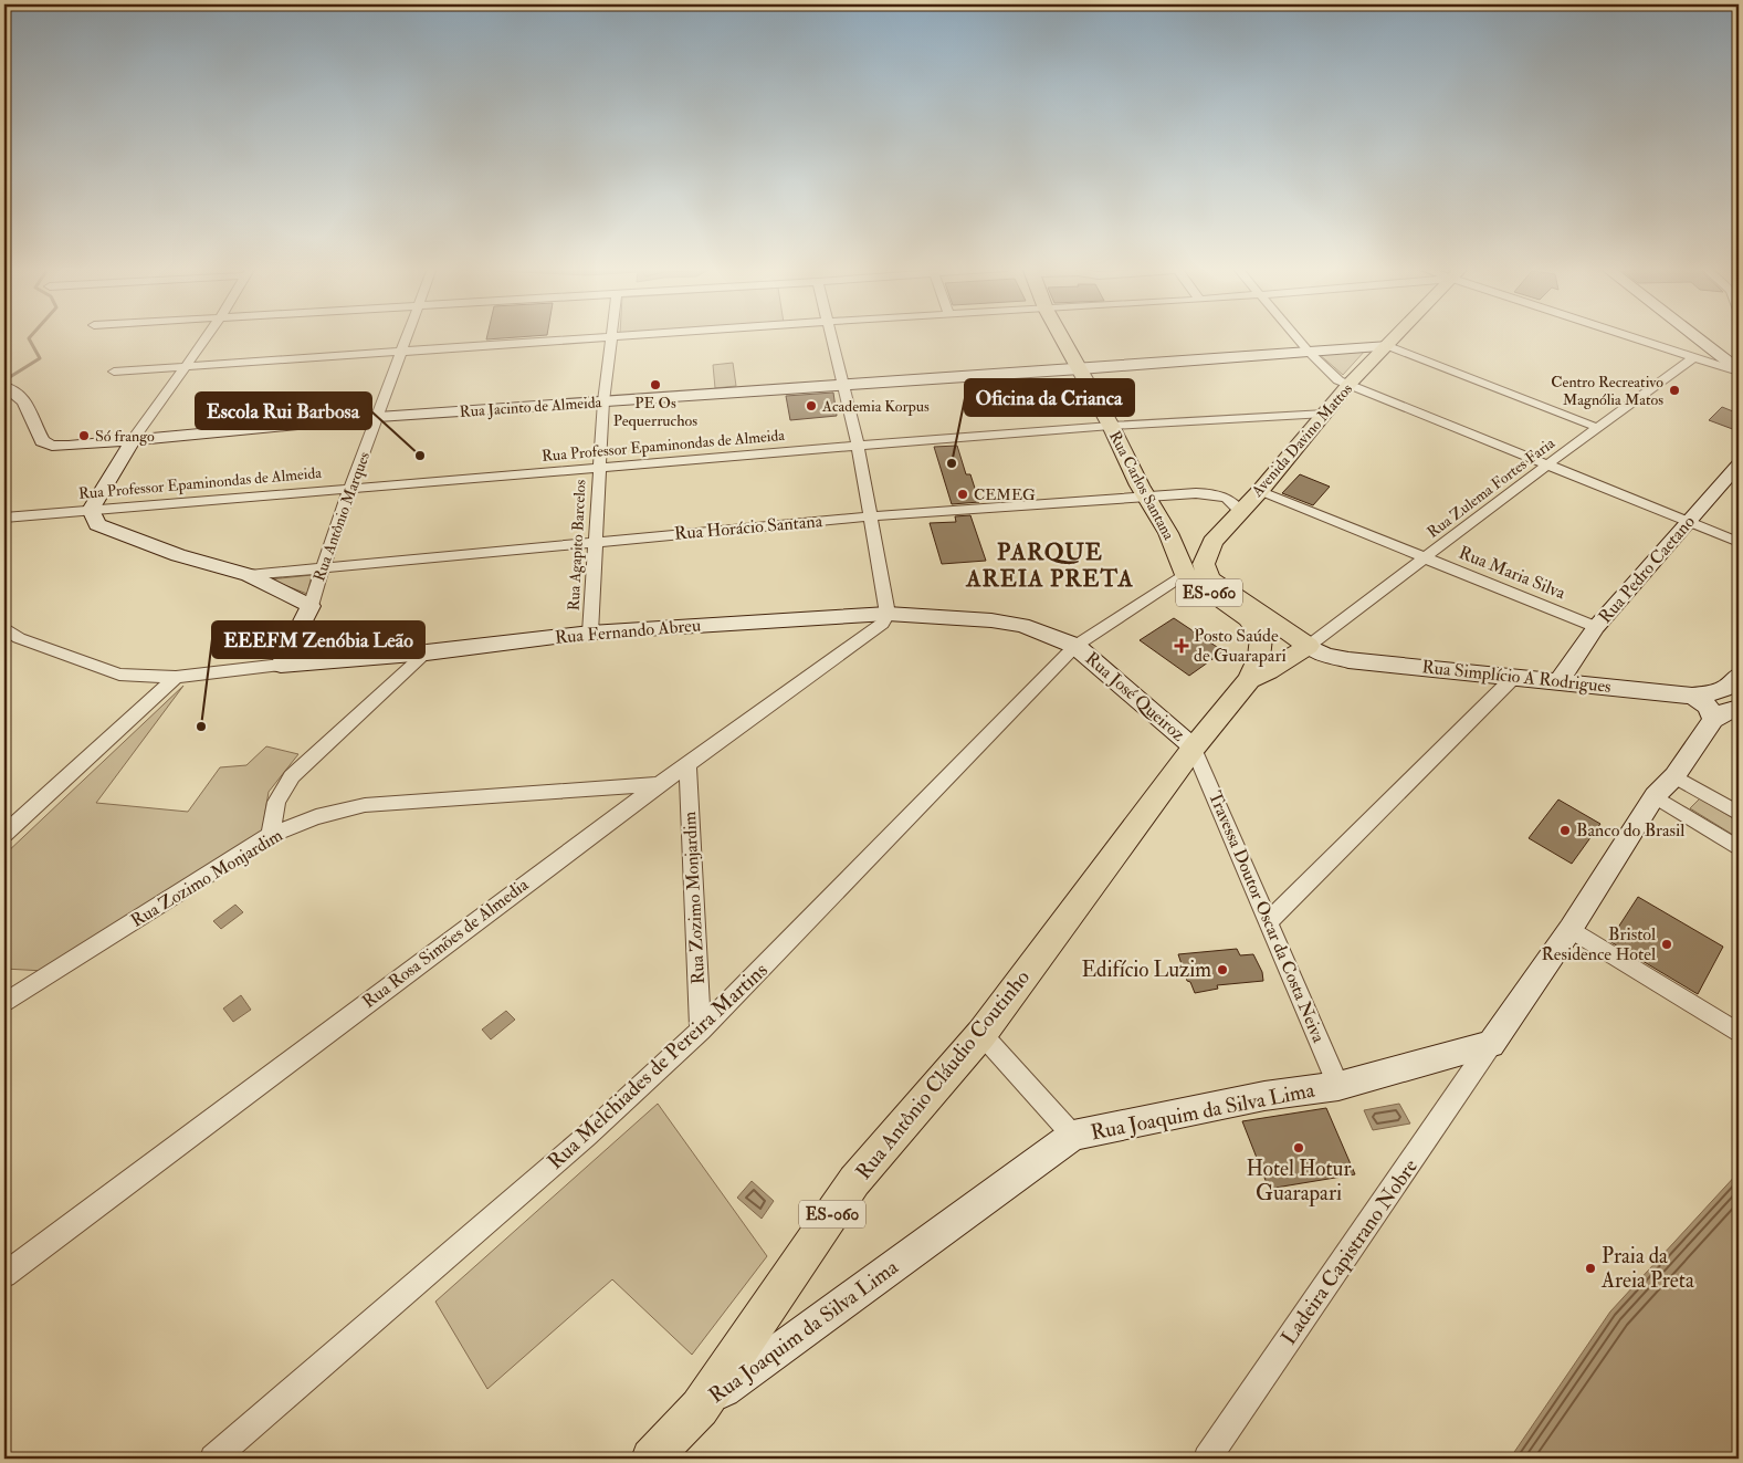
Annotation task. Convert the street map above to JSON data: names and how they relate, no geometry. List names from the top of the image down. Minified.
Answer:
{"streets":{"main road":["Avenida Davino Mattos","Rua Carlos Santana","ES-060","Rua Antônio Cláudio Coutinho"],"street":["Rua Jacinto de Almeida","Rua Professor Epaminondas de Almeida","Rua Zulema Fortes Faria","Rua Antônio Marques","Rua Horácio Santana","Rua Agapito Barcelos","Rua Pedro Caetano","Rua Maria Silva","Rua Fernando Abreu","Rua Simplício A Rodrigues","Rua José Queiroz","Rua Zozimo Monjardim","Travessa Doutor Oscar da Costa Neiva","Rua Rosa Simões de Almedia","Rua Melchiades de Pereira Martins","Rua Joaquim da Silva Lima","Ladeira Capistrano Nobre"]},"crossings":[["Rua Jacinto de Almeida","Avenida Davino Mattos"],["Rua Jacinto de Almeida","Rua Carlos Santana"],["Rua Jacinto de Almeida","Rua Antônio Marques"],["Rua Jacinto de Almeida","Rua Agapito Barcelos"],["Avenida Davino Mattos","Rua Professor Epaminondas de Almeida"],["Avenida Davino Mattos","Rua Horácio Santana"],["Avenida Davino Mattos","Rua Maria Silva"],["Avenida Davino Mattos","ES-060"],["Rua Professor Epaminondas de Almeida","Rua Carlos Santana"],["Rua Professor Epaminondas de Almeida","Rua Antônio Marques"],["Rua Professor Epaminondas de Almeida","Rua Horácio Santana"],["Rua Professor Epaminondas de Almeida","Rua Agapito Barcelos"],["Rua Carlos Santana","Rua Horácio Santana"],["Rua Carlos Santana","ES-060"],["Rua Carlos Santana","Rua Melchiades de Pereira Martins"],["Rua Zulema Fortes Faria","Rua Maria Silva"],["Rua Zulema Fortes Faria","ES-060"],["Rua Zulema Fortes Faria","Rua Simplício A Rodrigues"],["Rua Antônio Marques","Rua Horácio Santana"],["Rua Antônio Marques","Rua Fernando Abreu"],["Rua Horácio Santana","Rua Agapito Barcelos"],["Rua Agapito Barcelos","Rua Fernando Abreu"],["Rua Pedro Caetano","Rua Maria Silva"],["Rua Pedro Caetano","Rua Simplício A Rodrigues"],["ES-060","Rua Simplício A Rodrigues"],["ES-060","Rua José Queiroz"],["ES-060","Travessa Doutor Oscar da Costa Neiva"],["ES-060","Rua Melchiades de Pereira Martins"],["ES-060","Rua Antônio Cláudio Coutinho"],["ES-060","Rua Joaquim da Silva Lima"],["Rua Fernando Abreu","Rua José Queiroz"],["Rua Fernando Abreu","Rua Rosa Simões de Almedia"],["Rua Fernando Abreu","Rua Melchiades de Pereira Martins"],["Rua José Queiroz","Travessa Doutor Oscar da Costa Neiva"],["Rua José Queiroz","Rua Melchiades de Pereira Martins"],["Rua José Queiroz","Rua Antônio Cláudio Coutinho"],["Rua Zozimo Monjardim","Rua Rosa Simões de Almedia"],["Rua Zozimo Monjardim","Rua Melchiades de Pereira Martins"],["Travessa Doutor Oscar da Costa Neiva","Rua Antônio Cláudio Coutinho"],["Travessa Doutor Oscar da Costa Neiva","Rua Joaquim da Silva Lima"],["Rua Antônio Cláudio Coutinho","Rua Joaquim da Silva Lima"],["Rua Joaquim da Silva Lima","Ladeira Capistrano Nobre"]],"districts":["PARQUE AREIA PRETA"],"places":{"other":["PE Os Pequerruchos","Centro Recreativo Magnólia Matos","Academia Korpus","Só frango","Escola Rui Barbosa","Oficina da Crianca","CEMEG","EEEFM Zenóbia Leão","Banco do Brasil","Bristol Residence Hotel","Edifício Luzim","Hotel Hotur Guarapari","Praia da Areia Preta"],"health":["Posto Saúde de Guarapari"]}}
